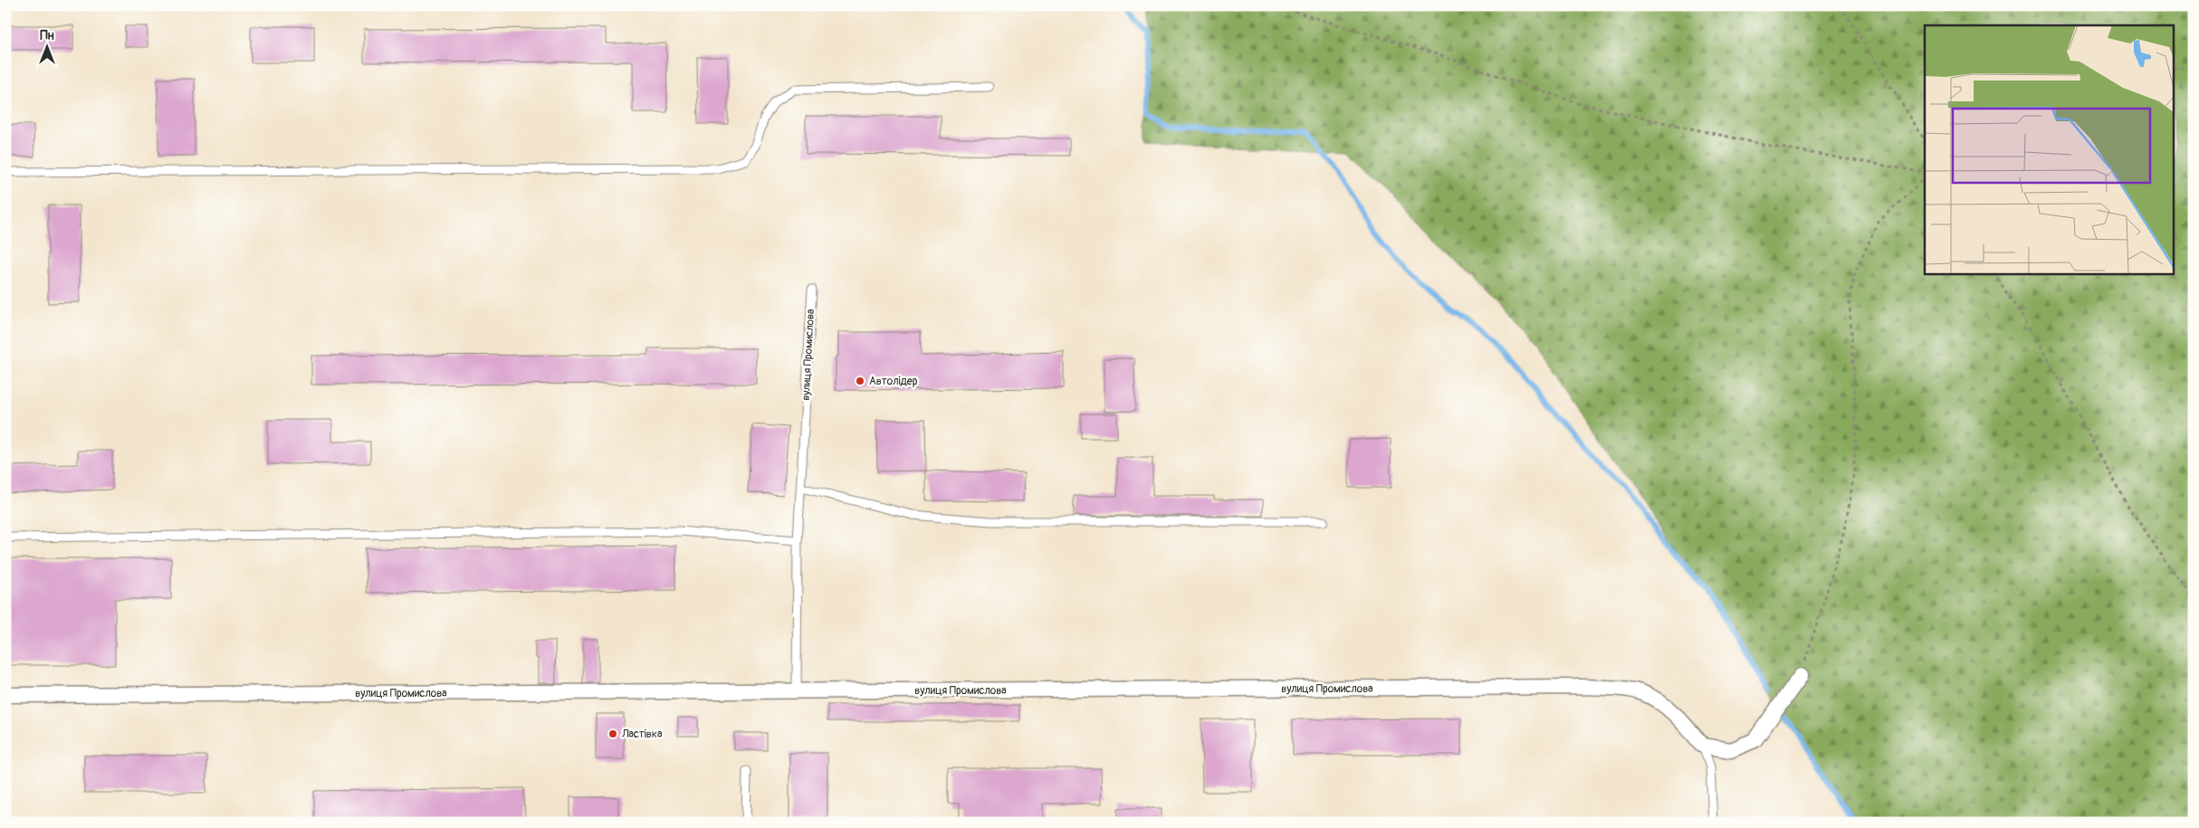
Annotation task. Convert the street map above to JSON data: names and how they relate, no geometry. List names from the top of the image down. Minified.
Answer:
{"streets":{"street":["вулиця Промислова"]},"places":["Автолідер","Ластівка"],"north":"top"}
